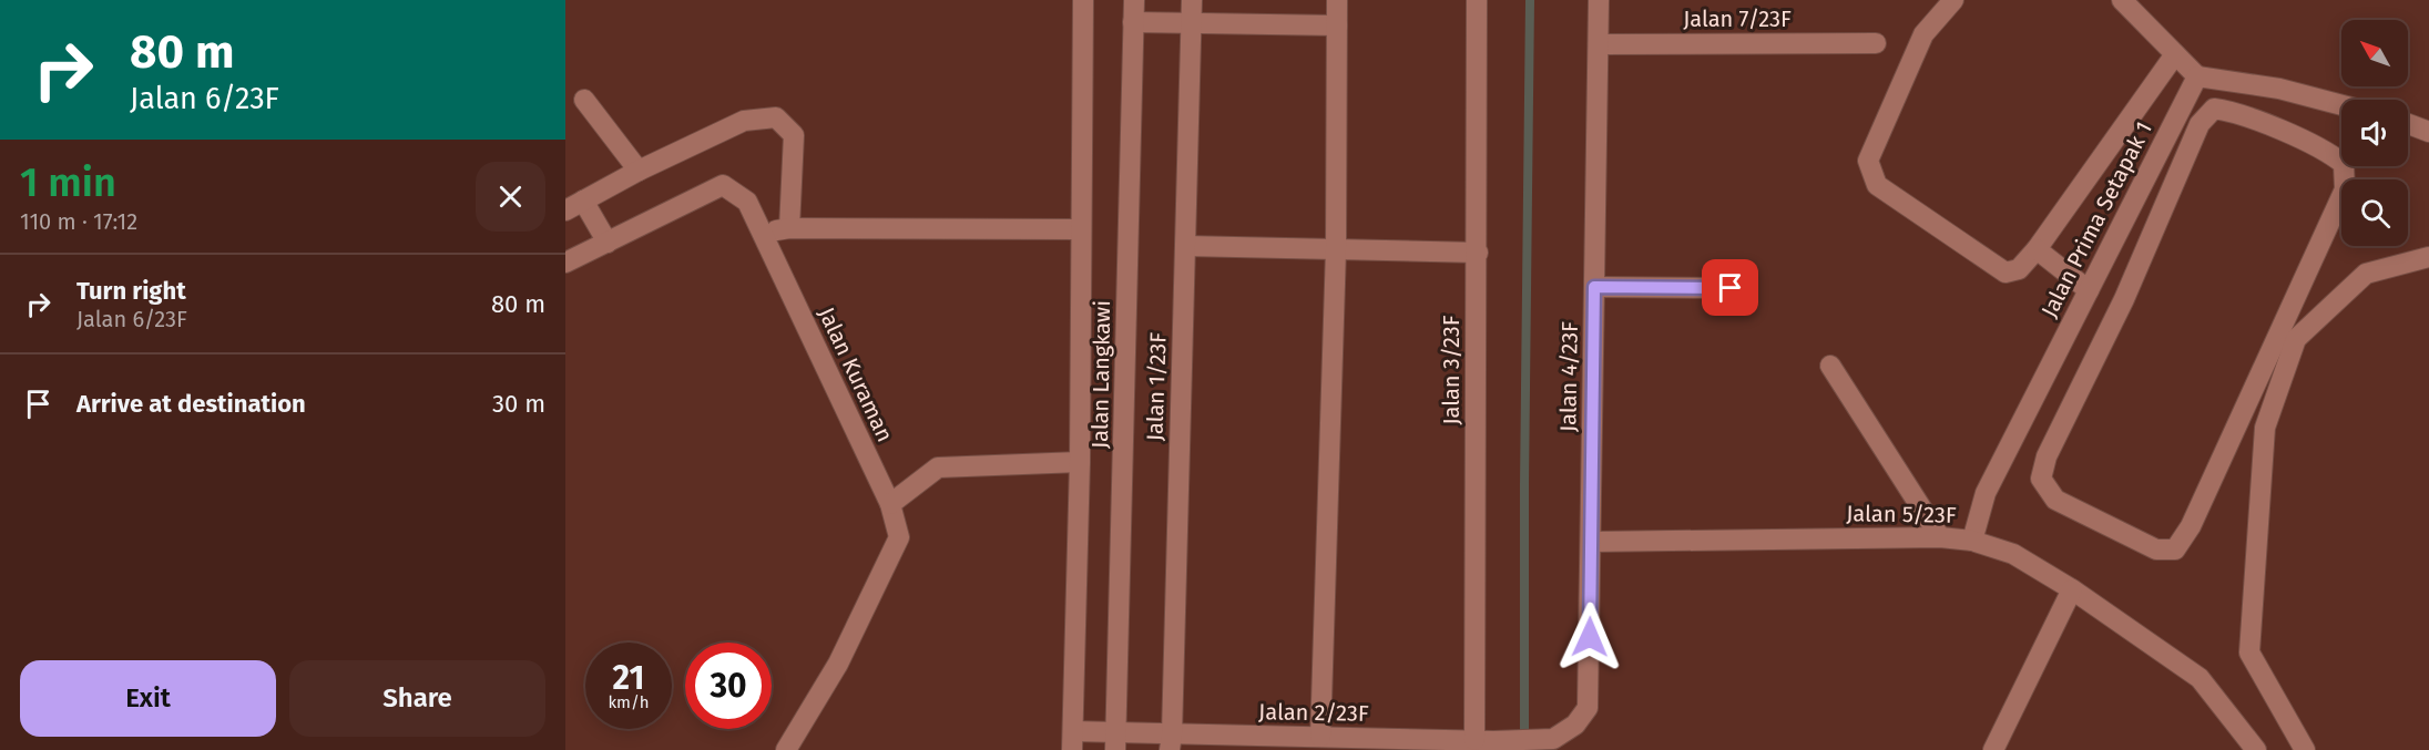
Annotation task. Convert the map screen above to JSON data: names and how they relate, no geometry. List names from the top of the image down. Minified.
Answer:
{"streets":{"street":["Jalan 7/23F","Jalan Prima Setapak 1","Jalan 3/23F","Jalan Kuraman","Jalan Langkawi","Jalan 4/23F","Jalan 1/23F","Jalan 5/23F","Jalan 2/23F"]},"crossings":[["Jalan 7/23F","Jalan 4/23F"],["Jalan Prima Setapak 1","Jalan 5/23F"],["Jalan 3/23F","Jalan 2/23F"],["Jalan Langkawi","Jalan 2/23F"],["Jalan 4/23F","Jalan 5/23F"],["Jalan 4/23F","Jalan 2/23F"],["Jalan 1/23F","Jalan 2/23F"]],"north":"top left","page":{"turn":["80 m","Jalan 6/23F"],"heading":["1 min","110 m · 17:12"],"list":[{"name":"Turn right","note":"Jalan 6/23F","value":"80 m"},{"name":"Arrive at destination","value":"30 m"}],"speed":"21 km/h","limit":"30","buttons":["Exit","Share"]}}
